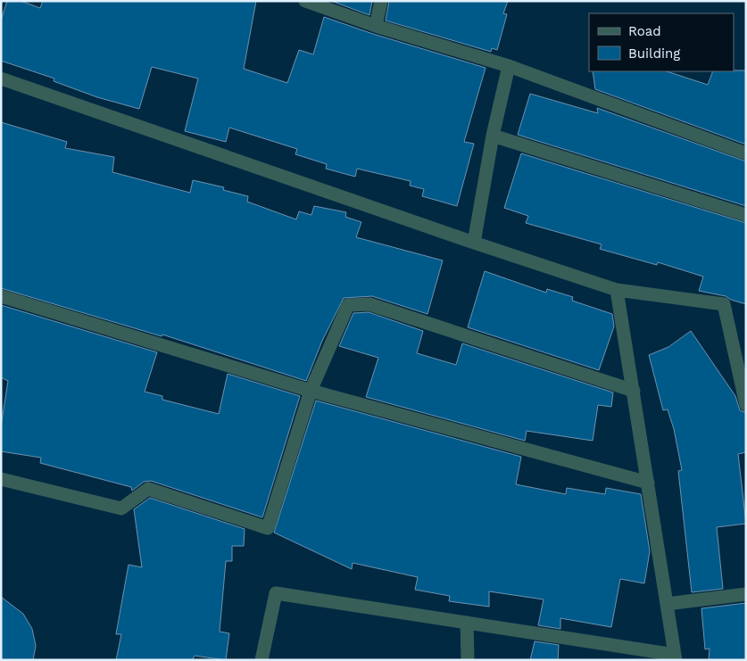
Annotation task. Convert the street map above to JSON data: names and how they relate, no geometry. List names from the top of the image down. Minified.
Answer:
{"legend":["Road","Building"]}
